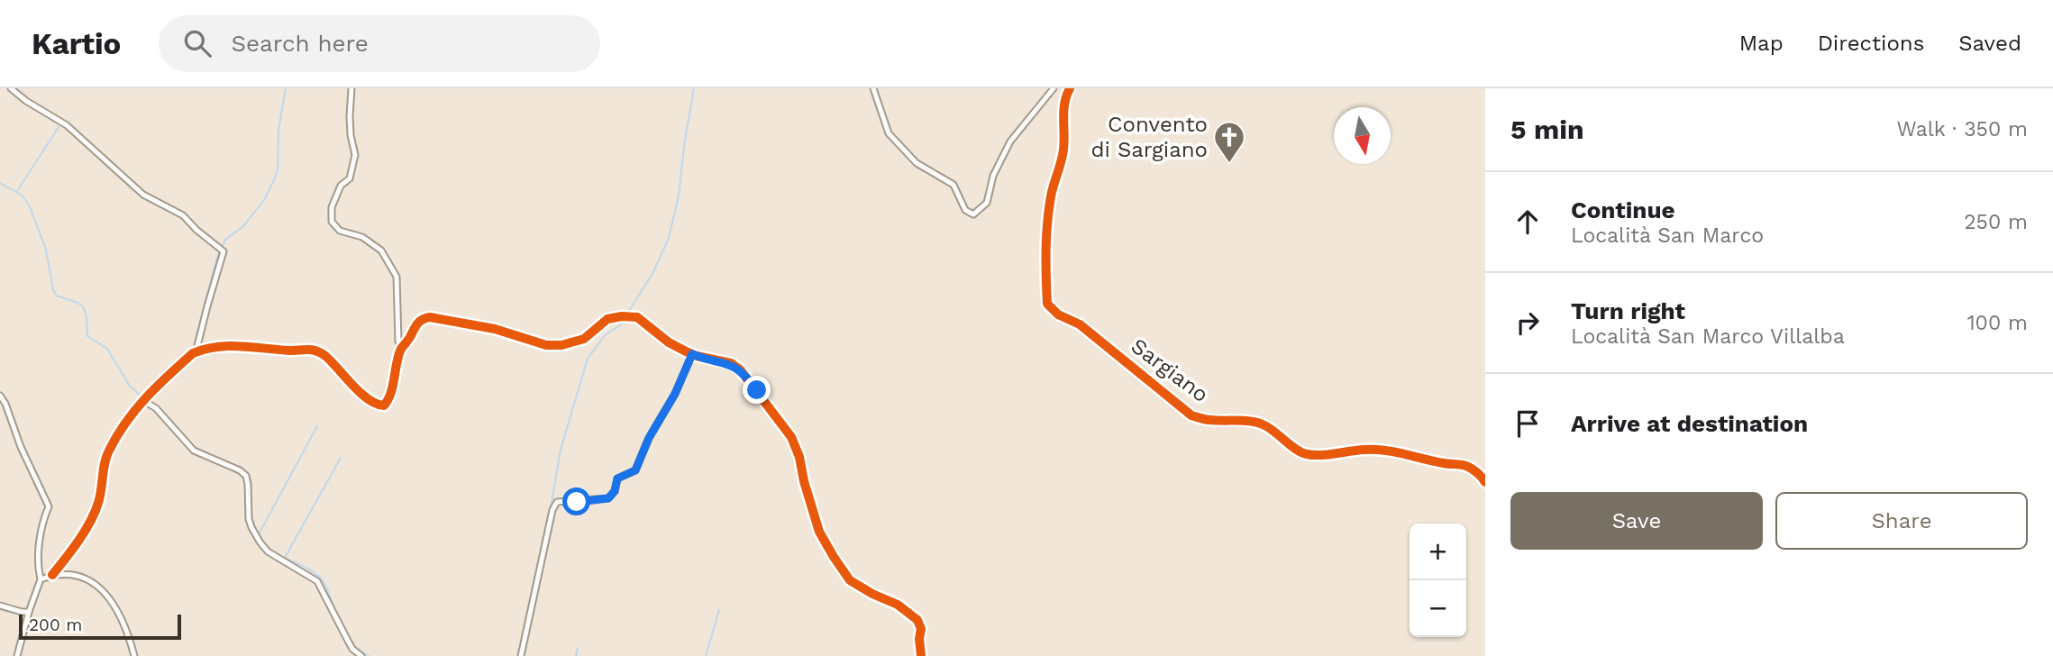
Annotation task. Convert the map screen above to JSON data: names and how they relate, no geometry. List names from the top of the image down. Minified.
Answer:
{"streets":{"street":["Sargiano"]},"places":{"church":["Convento di Sargiano"]},"scale_bar":"200 m","north":"bottom","page":{"header":"Kartio","search":"Search here","nav":["Map","Directions","Saved"],"heading":["5 min","Walk · 350 m"],"list":[["Continue","Località San Marco","250 m"],["Turn right","Località San Marco Villalba","100 m"],"Arrive at destination"],"buttons":["Save","Share"],"map_buttons":["+","−"],"scale":"200 m"}}
